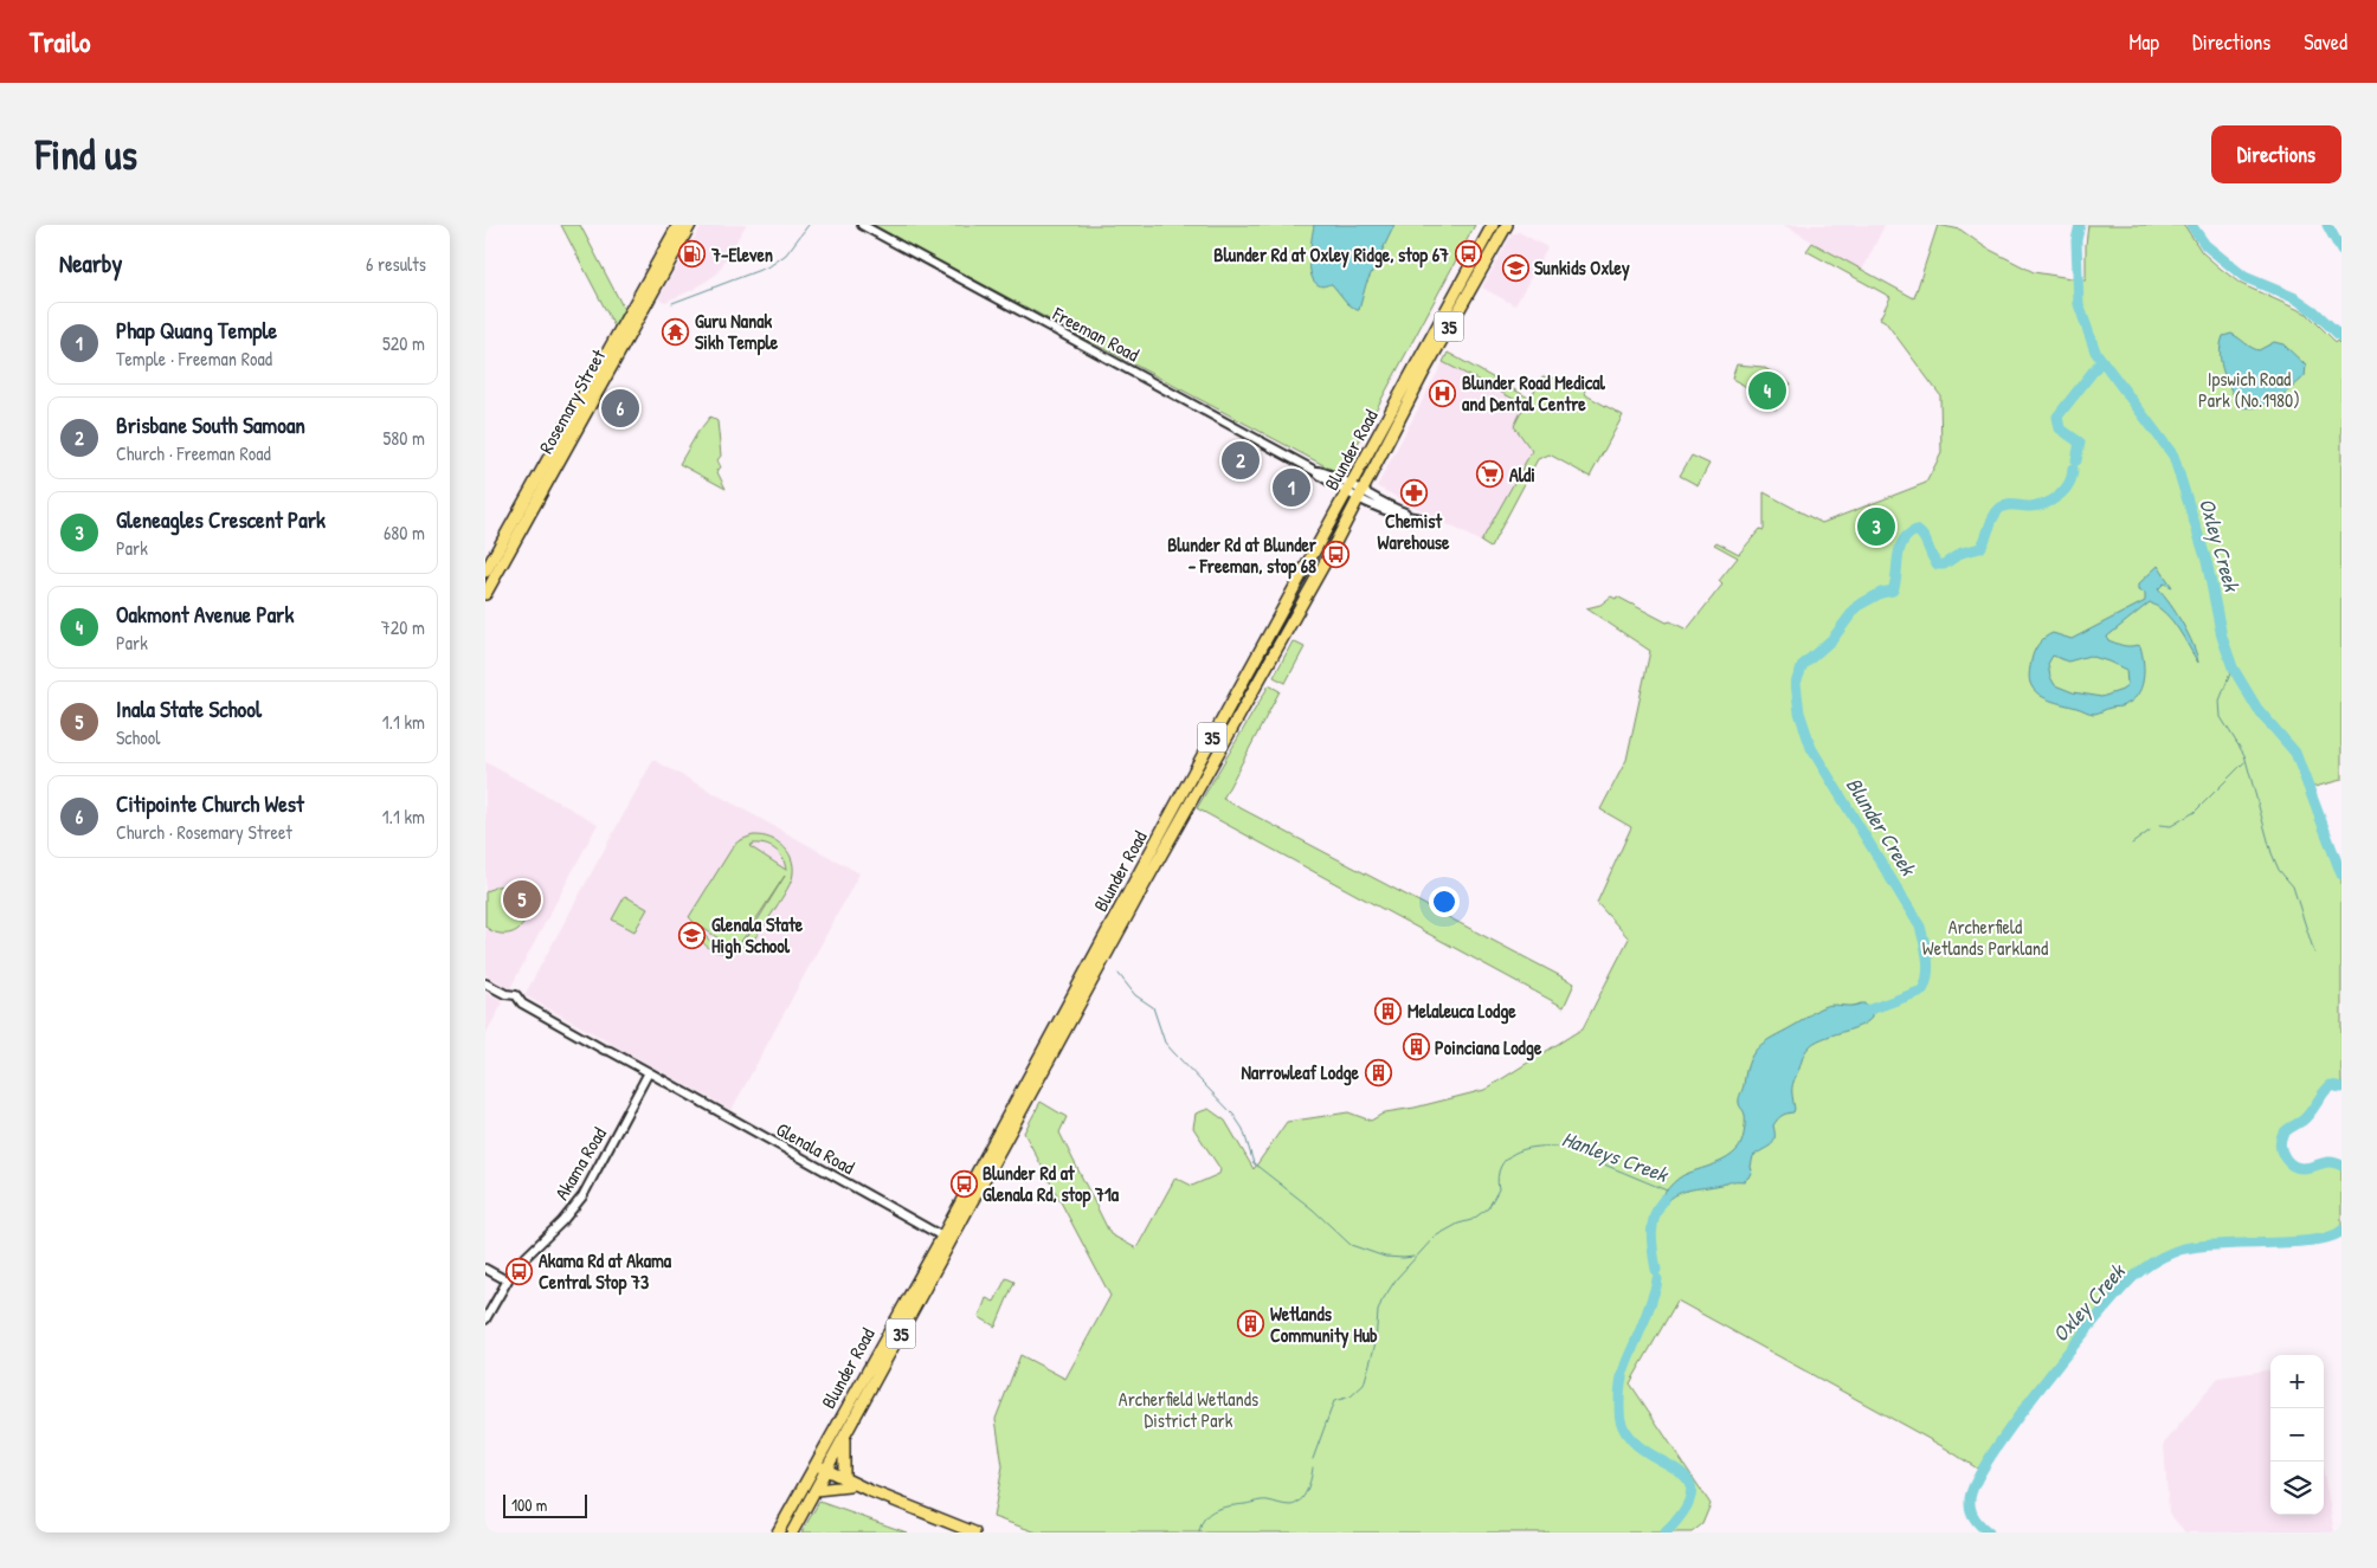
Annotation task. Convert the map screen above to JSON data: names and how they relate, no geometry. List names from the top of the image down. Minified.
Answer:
{"streets":{"main road":["35","Rosemary Street","Blunder Road"],"street":["Freeman Road","Glenala Road","Akama Road"]},"crossings":[["Freeman Road","Blunder Road"],["Blunder Road","Glenala Road"],["Glenala Road","Akama Road"]],"water":["Oxley Creek","Blunder Creek","Hanleys Creek"],"parks":["Ipswich Road Park (No.1980)","Archerfield Wetlands Parkland","Archerfield Wetlands District Park"],"places":{"fuel station":["7-Eleven"],"bus stop":["Blunder Rd at Oxley Ridge, stop 67","Blunder Rd at Blunder - Freeman, stop 68","Blunder Rd at Glenala Rd, stop 71a","Akama Rd at Akama Central Stop 73"],"school or university":["Sunkids Oxley","Glenala State High School"],"temple":["Guru Nanak Sikh Temple"],"hospital":["Blunder Road Medical and Dental Centre"],"supermarket":["Aldi"],"pharmacy":["Chemist Warehouse"],"building":["Melaleuca Lodge","Poinciana Lodge","Narrowleaf Lodge","Wetlands Community Hub"]},"scale_bar":"100 m","page":{"header":"Trailo","nav":["Map","Directions","Saved"],"buttons":"Directions","title":"Find us","heading":["Nearby","6 results"],"list":[{"mark":"1","name":"Phap Quang Temple","note":"Temple · Freeman Road","value":"520 m"},{"mark":"2","name":"Brisbane South Samoan","note":"Church · Freeman Road","value":"580 m"},{"mark":"3","name":"Gleneagles Crescent Park","note":"Park","value":"680 m"},{"mark":"4","name":"Oakmont Avenue Park","note":"Park","value":"720 m"},{"mark":"5","name":"Inala State School","note":"School","value":"1.1 km"},{"mark":"6","name":"Citipointe Church West","note":"Church · Rosemary Street","value":"1.1 km"}],"pins":["4","6","2","1","3","5"],"map_buttons":["+","−"],"scale":"100 m"}}
